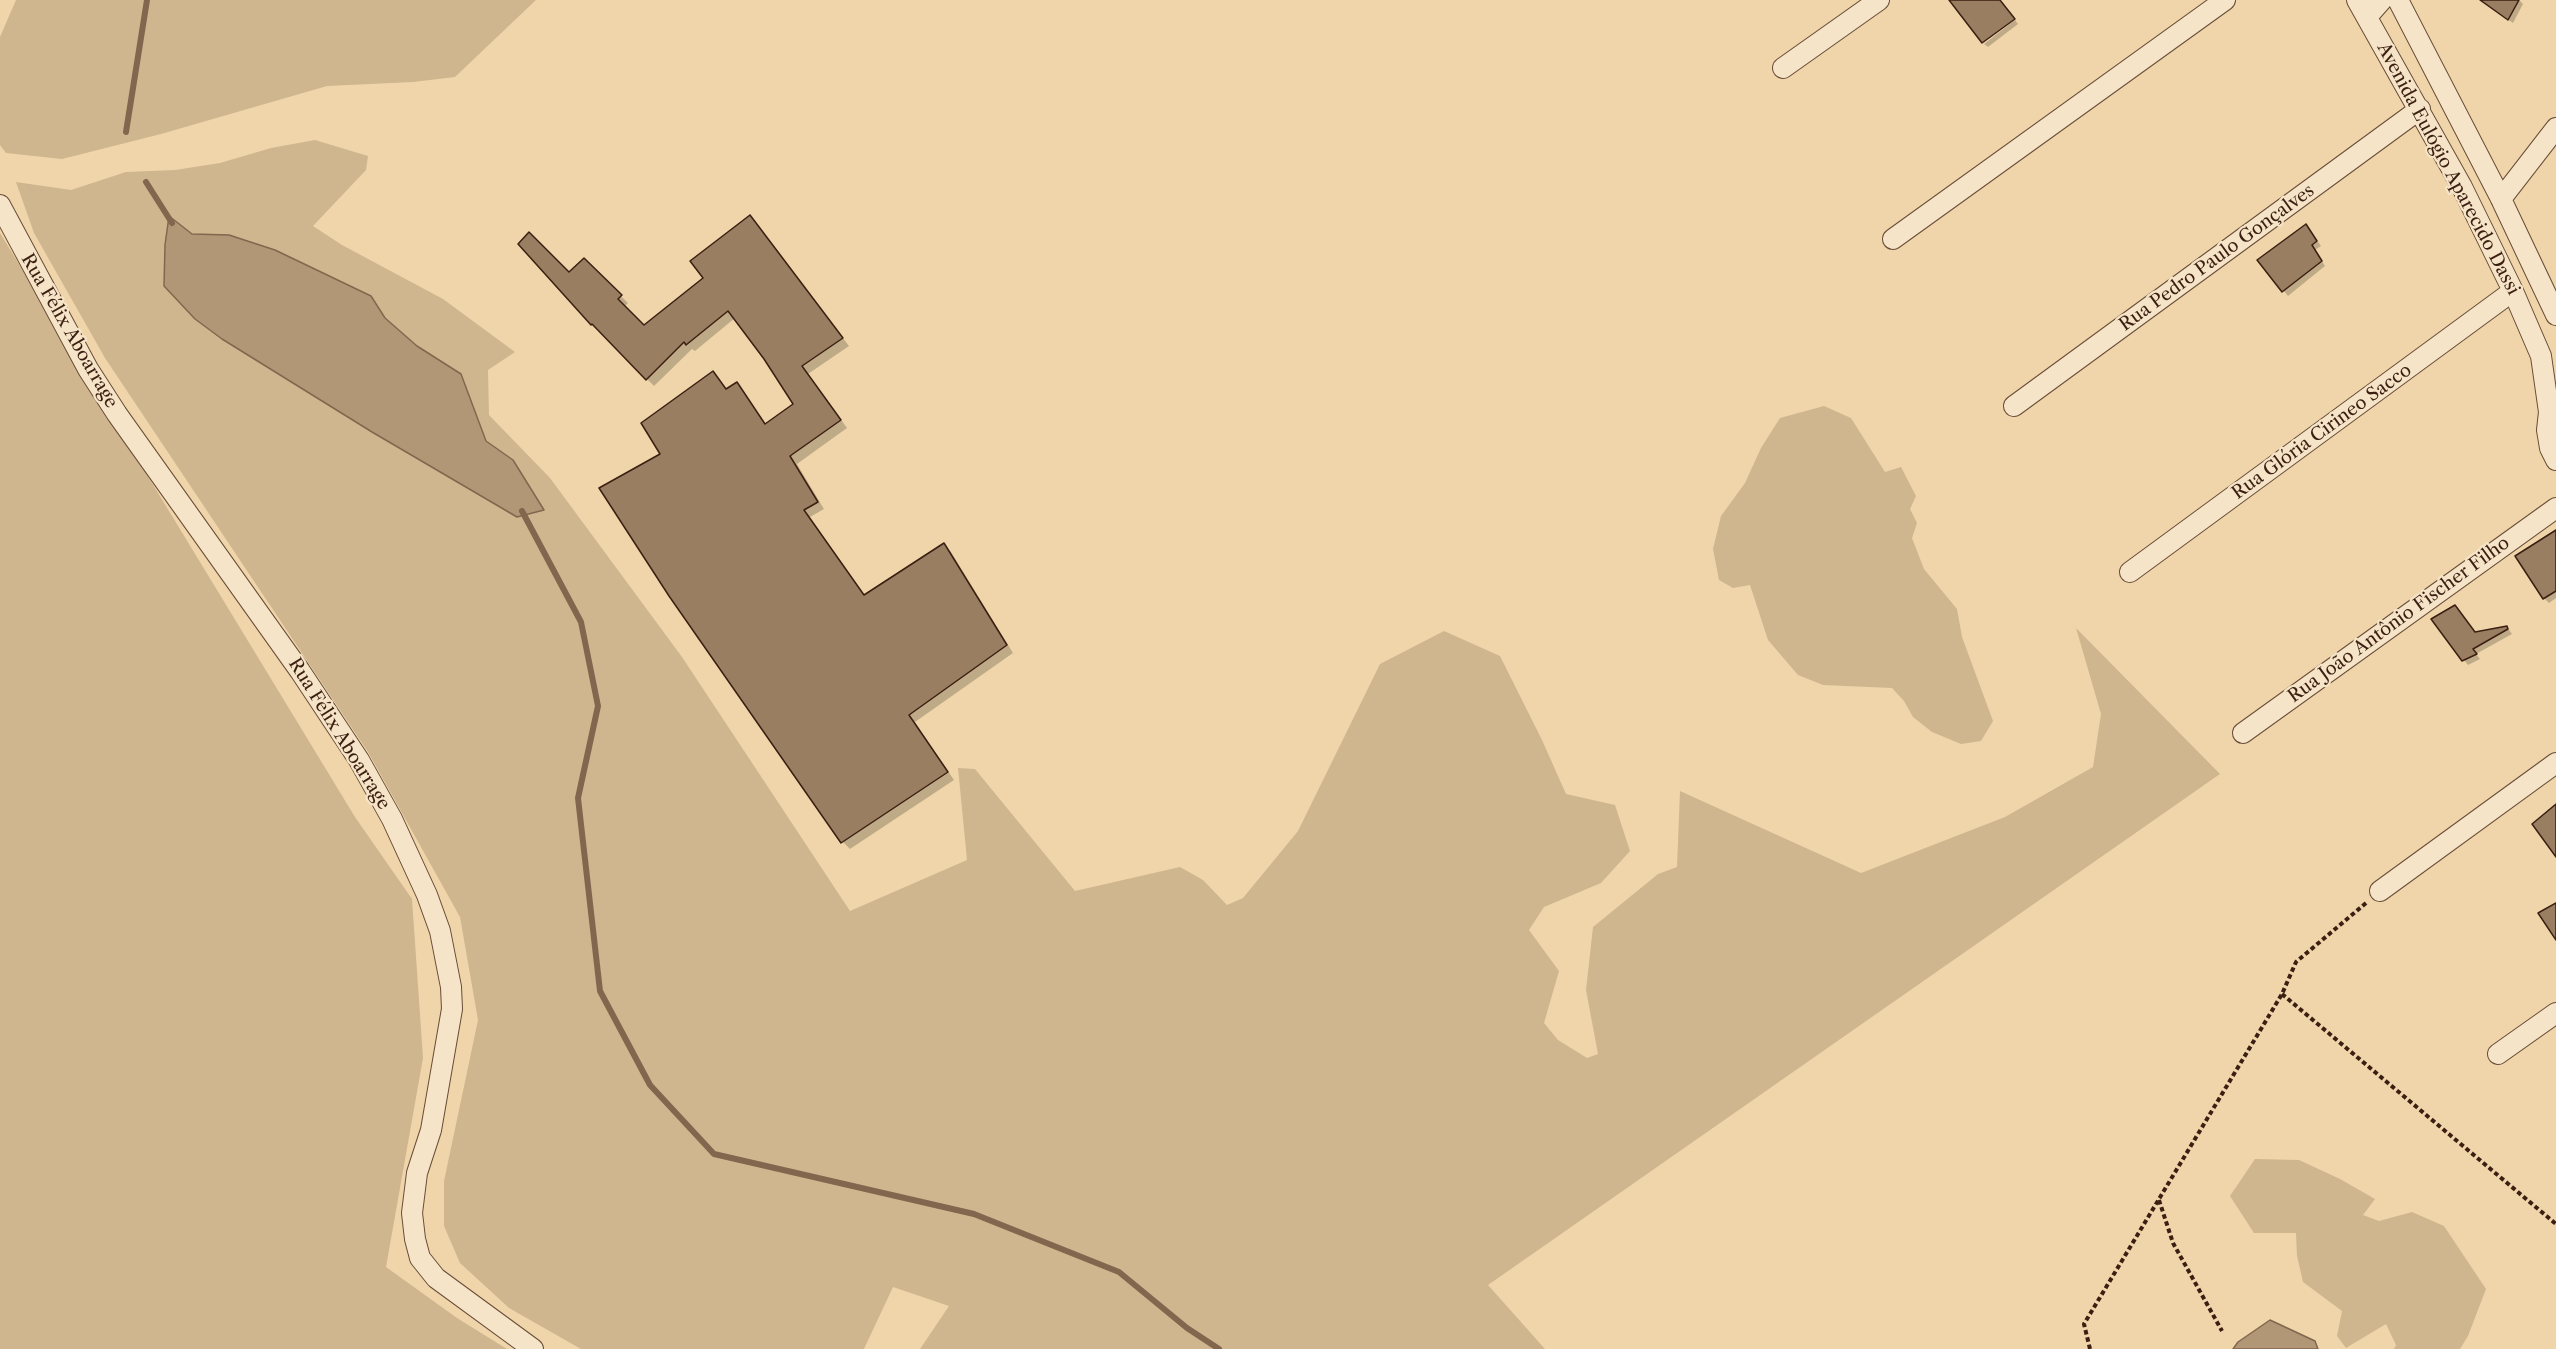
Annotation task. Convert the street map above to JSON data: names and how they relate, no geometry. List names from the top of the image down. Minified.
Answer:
{"streets":{"street":["Avenida Eulógio Aparecido Dassi","Rua Pedro Paulo Gonçalves","Rua Félix Aboarrage","Rua Glória Cirineo Sacco","Rua João Antônio Fischer Filho"]},"crossings":[["Avenida Eulógio Aparecido Dassi","Rua Pedro Paulo Gonçalves"],["Avenida Eulógio Aparecido Dassi","Rua Glória Cirineo Sacco"]]}
